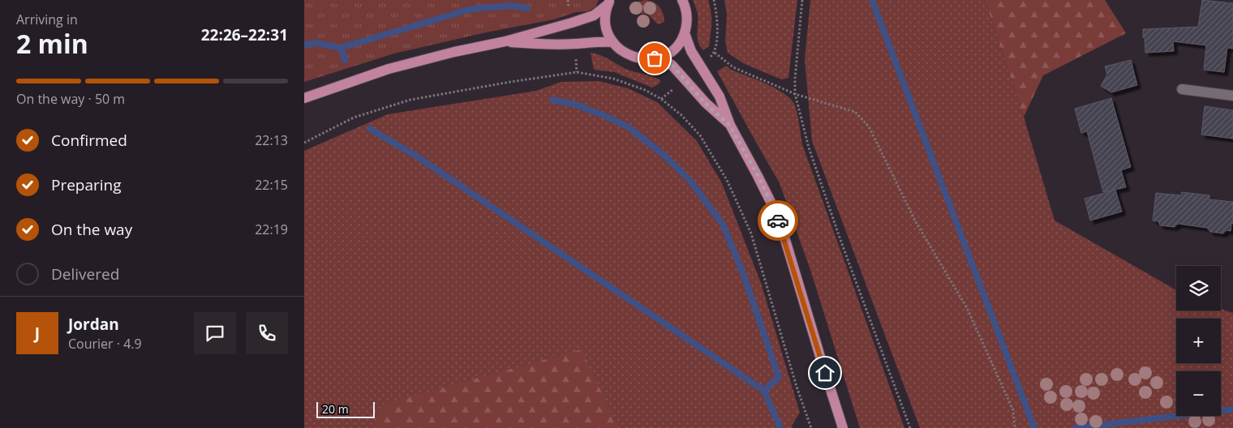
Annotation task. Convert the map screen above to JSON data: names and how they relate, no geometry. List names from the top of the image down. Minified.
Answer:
{"scale_bar":"20 m","page":{"heading":["2 min","Arriving in","22:26–22:31"],"panel":["Jordan","Courier · 4.9"],"bar":"On the way · 50 m","list":[["Confirmed","22:13"],["Preparing","22:15"],["On the way","22:19"],"Delivered"],"map_buttons":["+","−"],"round":"J","scale":"20 m"}}
